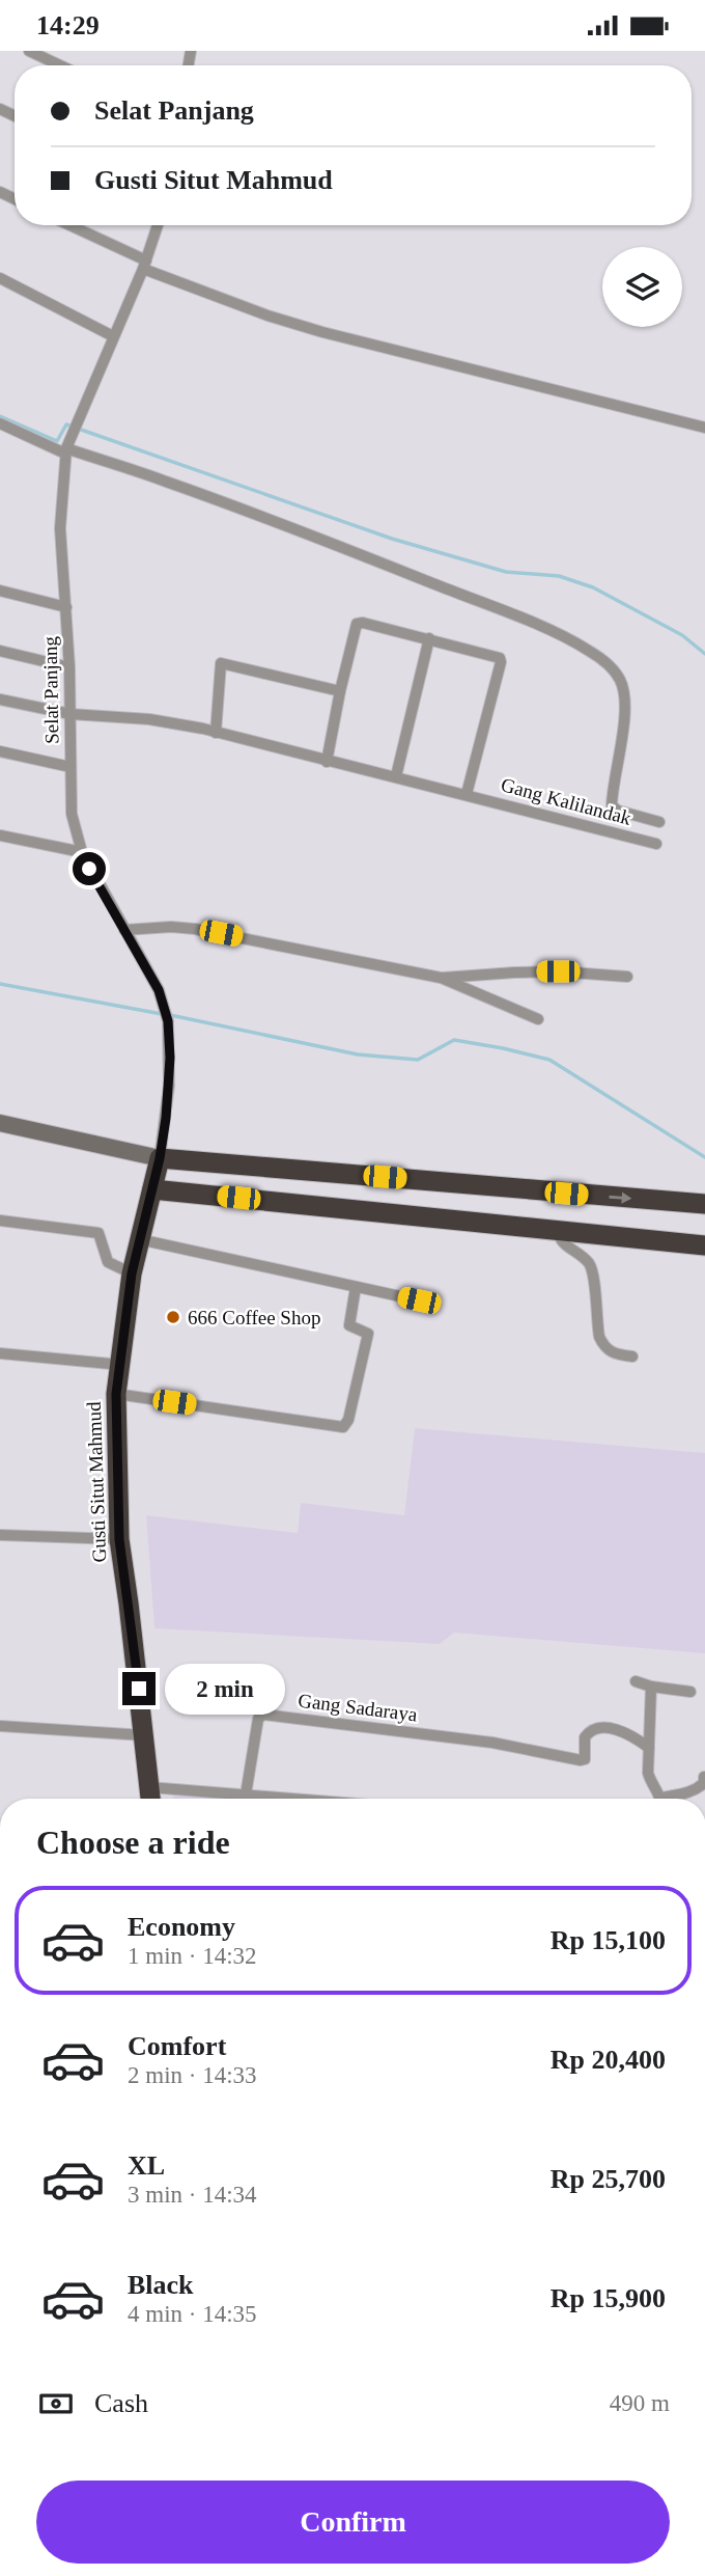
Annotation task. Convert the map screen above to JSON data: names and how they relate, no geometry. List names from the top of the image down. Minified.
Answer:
{"streets":{"highway":["Gusti Situt Mahmud"],"street":["Selat Panjang","Gang Kalilandak","Gang Sadaraya"]},"crossings":[["Selat Panjang","Gang Kalilandak"],["Selat Panjang","Gusti Situt Mahmud"]],"places":["666 Coffee Shop"],"page":{"status":"14:29","banner":["Selat Panjang","Gusti Situt Mahmud"],"bubble":"2 min","heading":"Choose a ride","list":[{"name":"Economy","note":"1 min · 14:32","value":"Rp 15,100"},{"name":"Comfort","note":"2 min · 14:33","value":"Rp 20,400"},{"name":"XL","note":"3 min · 14:34","value":"Rp 25,700"},{"name":"Black","note":"4 min · 14:35","value":"Rp 15,900"}],"pay":["Cash","490 m"],"buttons":"Confirm"}}
